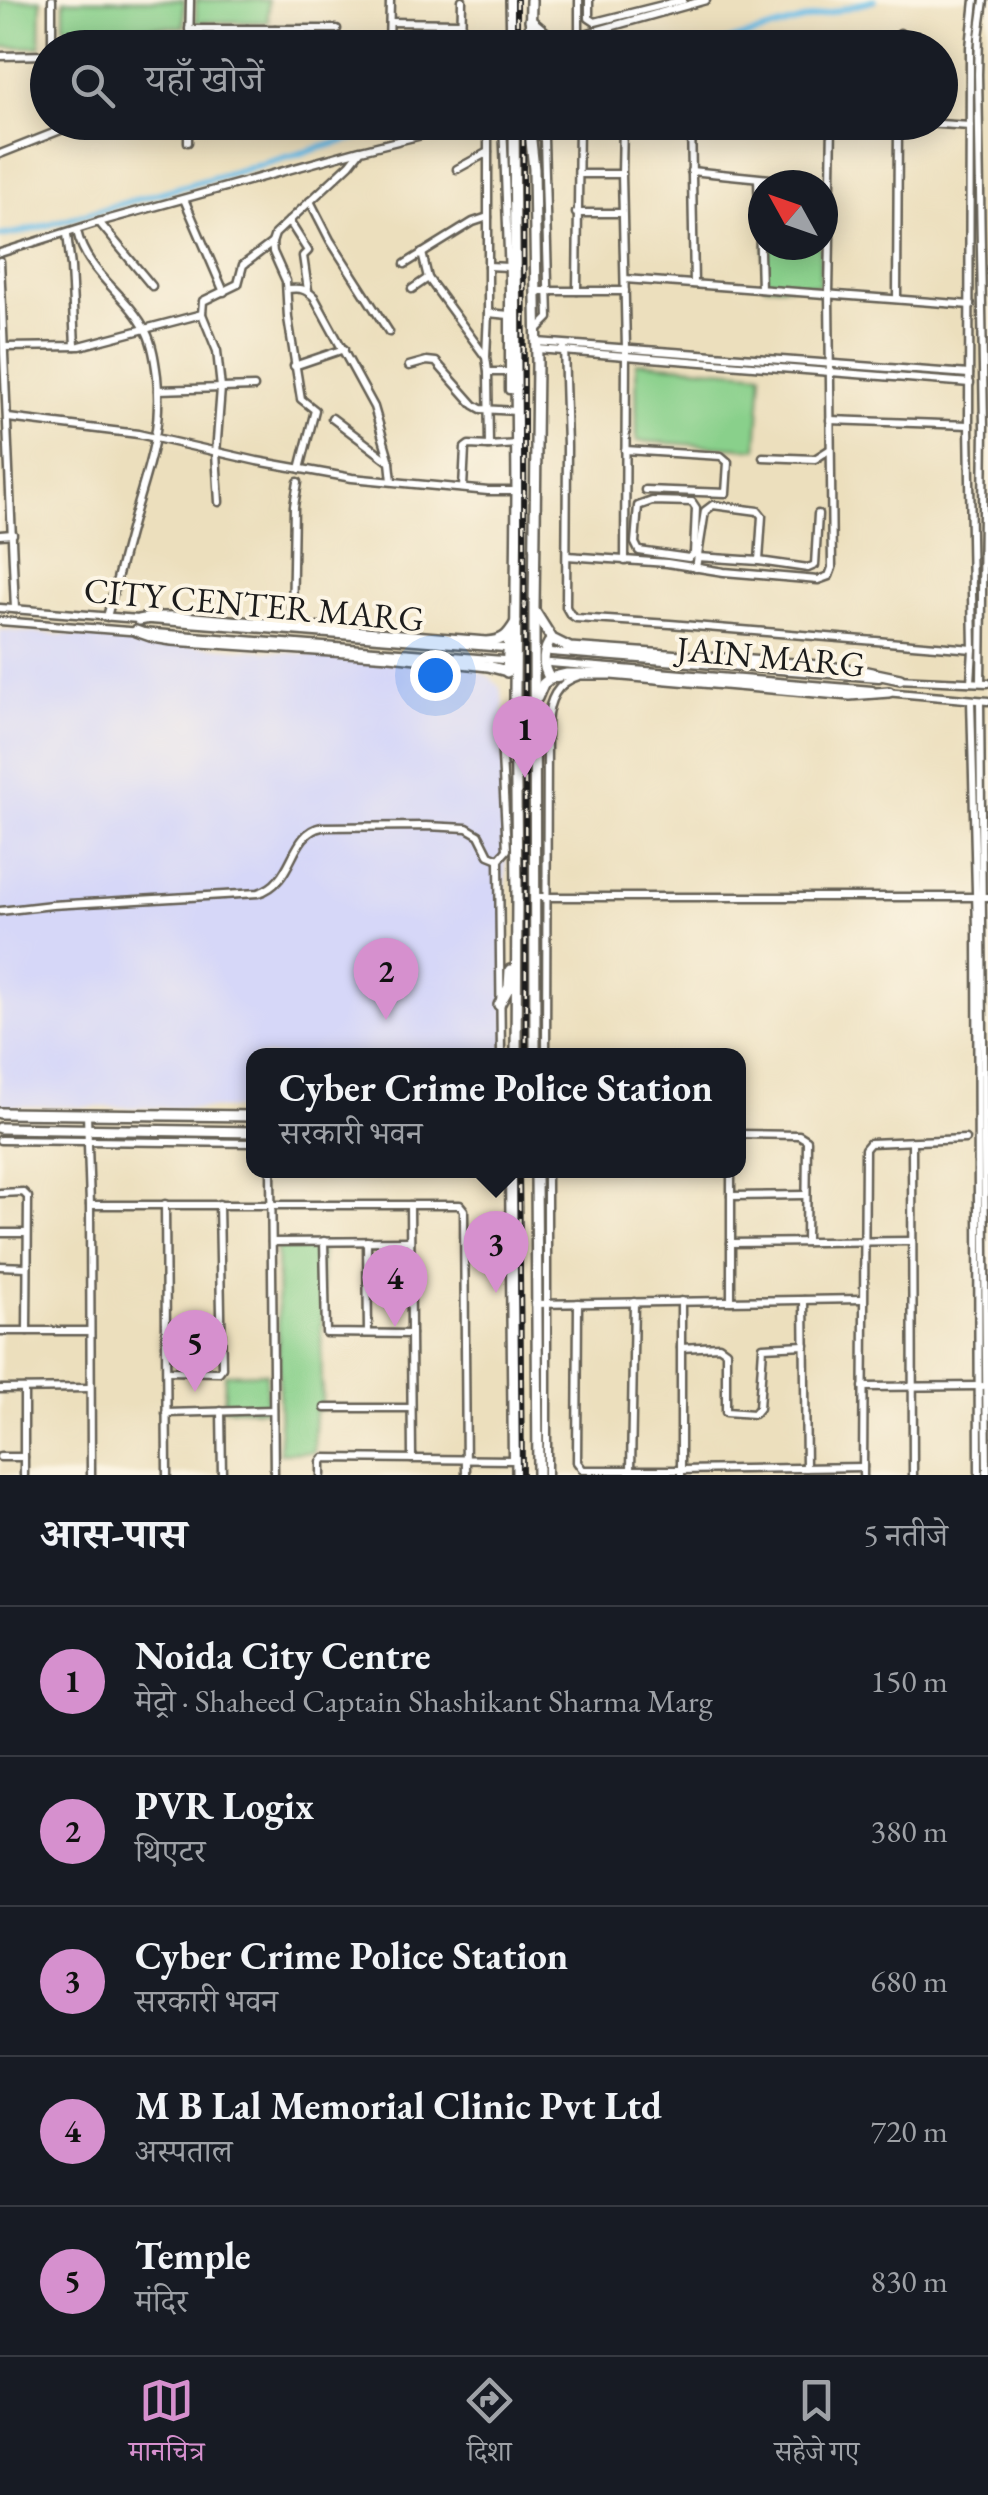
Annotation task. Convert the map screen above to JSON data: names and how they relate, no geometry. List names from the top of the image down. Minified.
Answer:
{"streets":{"street":["CITY CENTER MARG","JAIN MARG"]},"north":"top left","page":{"search":"यहाँ खोजें","pins":["1","2","3","4","5"],"popup":["Cyber Crime Police Station","सरकारी भवन"],"heading":["आस-पास","5 नतीजे"],"list":[{"mark":"1","name":"Noida City Centre","note":"मेट्रो · Shaheed Captain Shashikant Sharma Marg","value":"150 m"},{"mark":"2","name":"PVR Logix","note":"थिएटर","value":"380 m"},{"mark":"3","name":"Cyber Crime Police Station","note":"सरकारी भवन","value":"680 m"},{"mark":"4","name":"M B Lal Memorial Clinic Pvt Ltd","note":"अस्पताल","value":"720 m"},{"mark":"5","name":"Temple","note":"मंदिर","value":"830 m"}],"nav":["मानचित्र","दिशा","सहेजे गए"]}}
